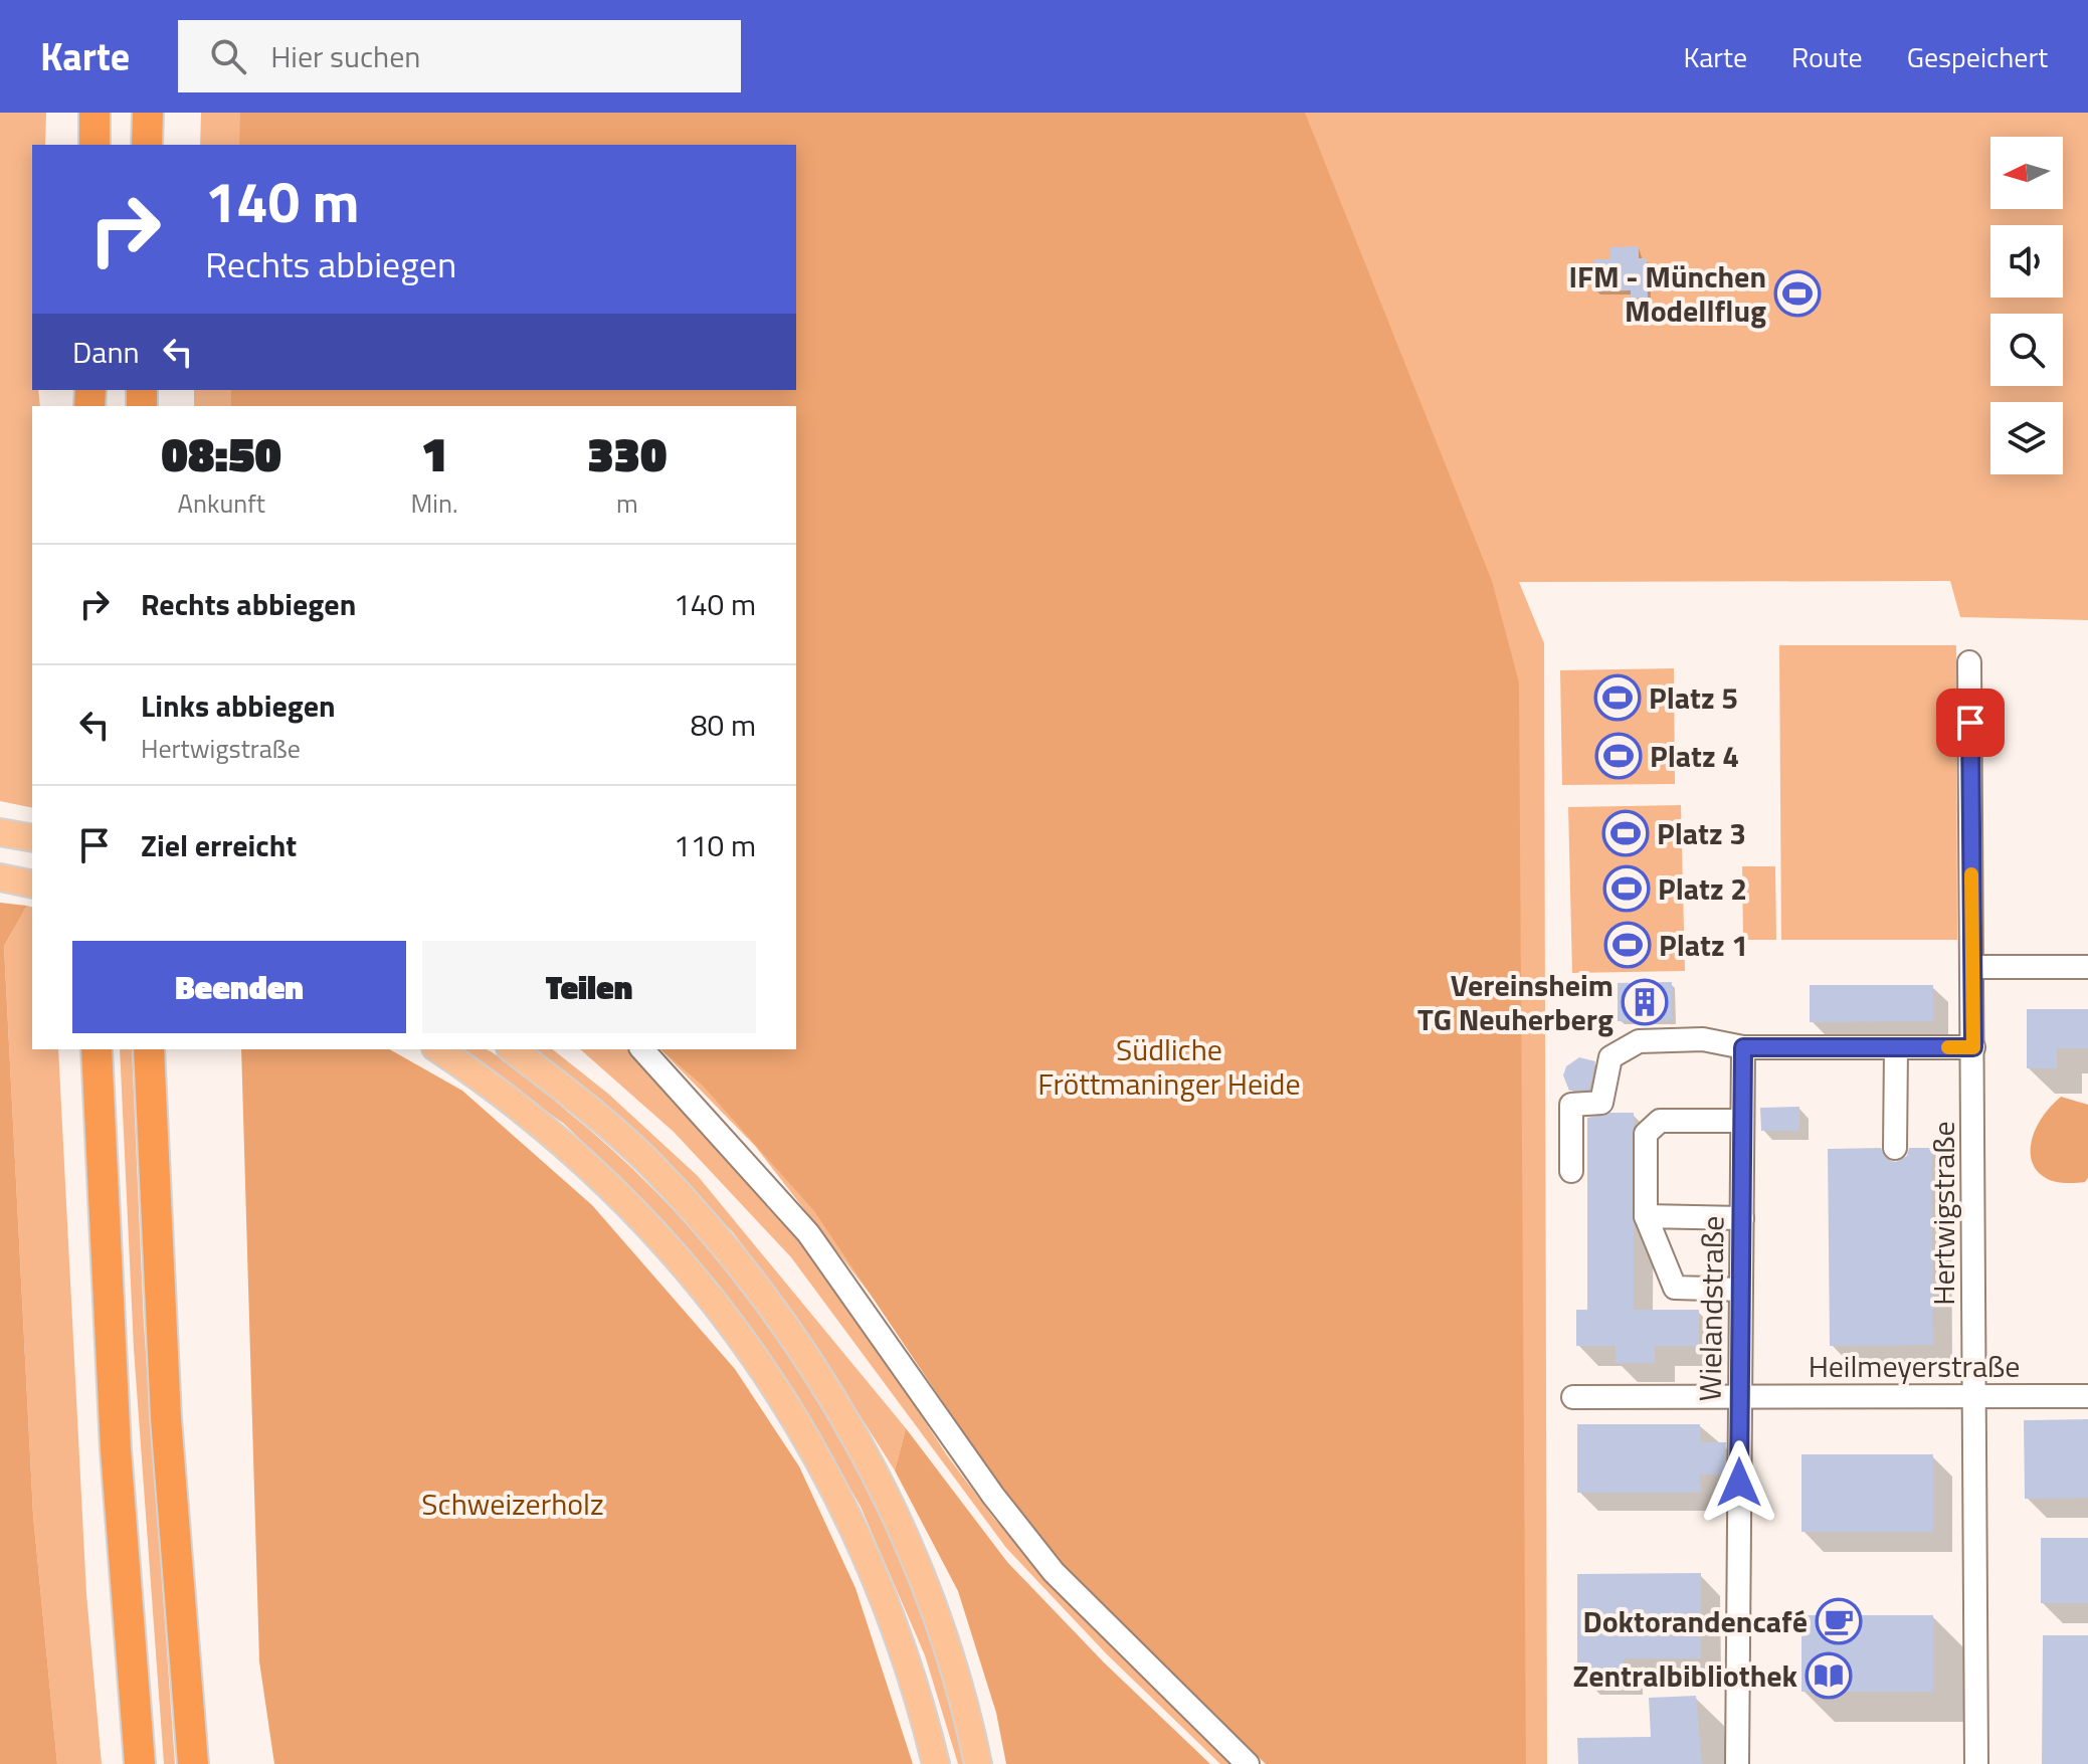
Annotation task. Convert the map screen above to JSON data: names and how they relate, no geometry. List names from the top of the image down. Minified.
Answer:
{"streets":{"street":["Hertwigstraße","Wielandstraße","Heilmeyerstraße"]},"crossings":[["Hertwigstraße","Heilmeyerstraße"],["Wielandstraße","Heilmeyerstraße"]],"parks":["Südliche Fröttmaninger Heide","Schweizerholz"],"places":{"sports":["IFM - München Modellflug","Platz 5","Platz 4","Platz 3","Platz 2","Platz 1"],"building":["Vereinsheim TG Neuherberg"],"cafe":["Doktorandencafé"],"library":["Zentralbibliothek"]},"north":"left","page":{"header":"Karte","search":"Hier suchen","nav":["Karte","Route","Gespeichert"],"turn":["140 m","Rechts abbiegen"],"then":"Dann","eta":["08:50","Ankunft","1","Min.","330","m"],"list":[{"name":"Rechts abbiegen","value":"140 m"},{"name":"Links abbiegen","note":"Hertwigstraße","value":"80 m"},{"name":"Ziel erreicht","value":"110 m"}],"buttons":["Beenden","Teilen"]}}
